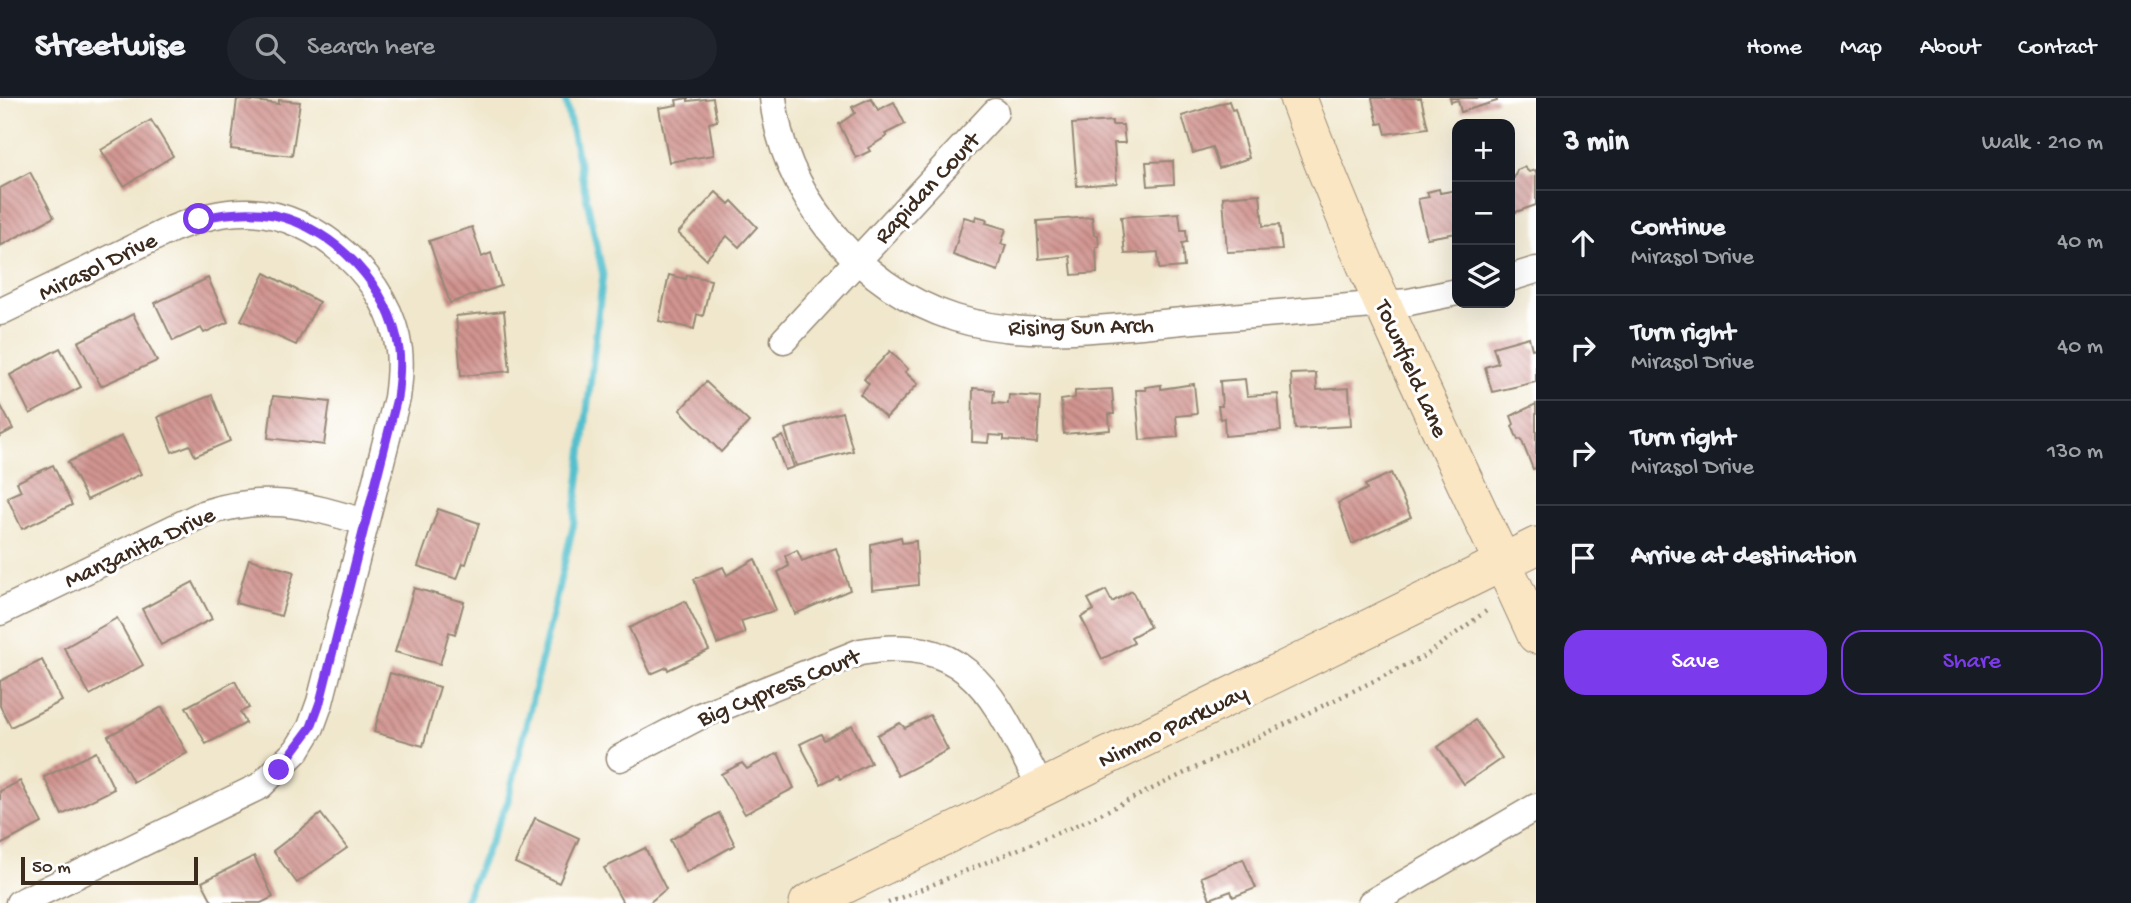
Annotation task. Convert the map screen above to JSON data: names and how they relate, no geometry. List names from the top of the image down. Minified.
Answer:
{"streets":{"street":["Rapidan Court","Mirasol Drive","Rising Sun Arch","Townfield Lane","Manzanita Drive","Big Cypress Court","Nimmo Parkway"]},"crossings":[["Rapidan Court","Rising Sun Arch"],["Mirasol Drive","Manzanita Drive"],["Rising Sun Arch","Townfield Lane"],["Townfield Lane","Nimmo Parkway"],["Big Cypress Court","Nimmo Parkway"]],"scale_bar":"50 m","page":{"header":"Streetwise","search":"Search here","nav":["Home","Map","About","Contact"],"heading":["3 min","Walk · 210 m"],"map_buttons":["+","−"],"list":[["Continue","Mirasol Drive","40 m"],["Turn right","Mirasol Drive","40 m"],["Turn right","Mirasol Drive","130 m"],"Arrive at destination"],"buttons":["Save","Share"],"scale":"50 m"}}
